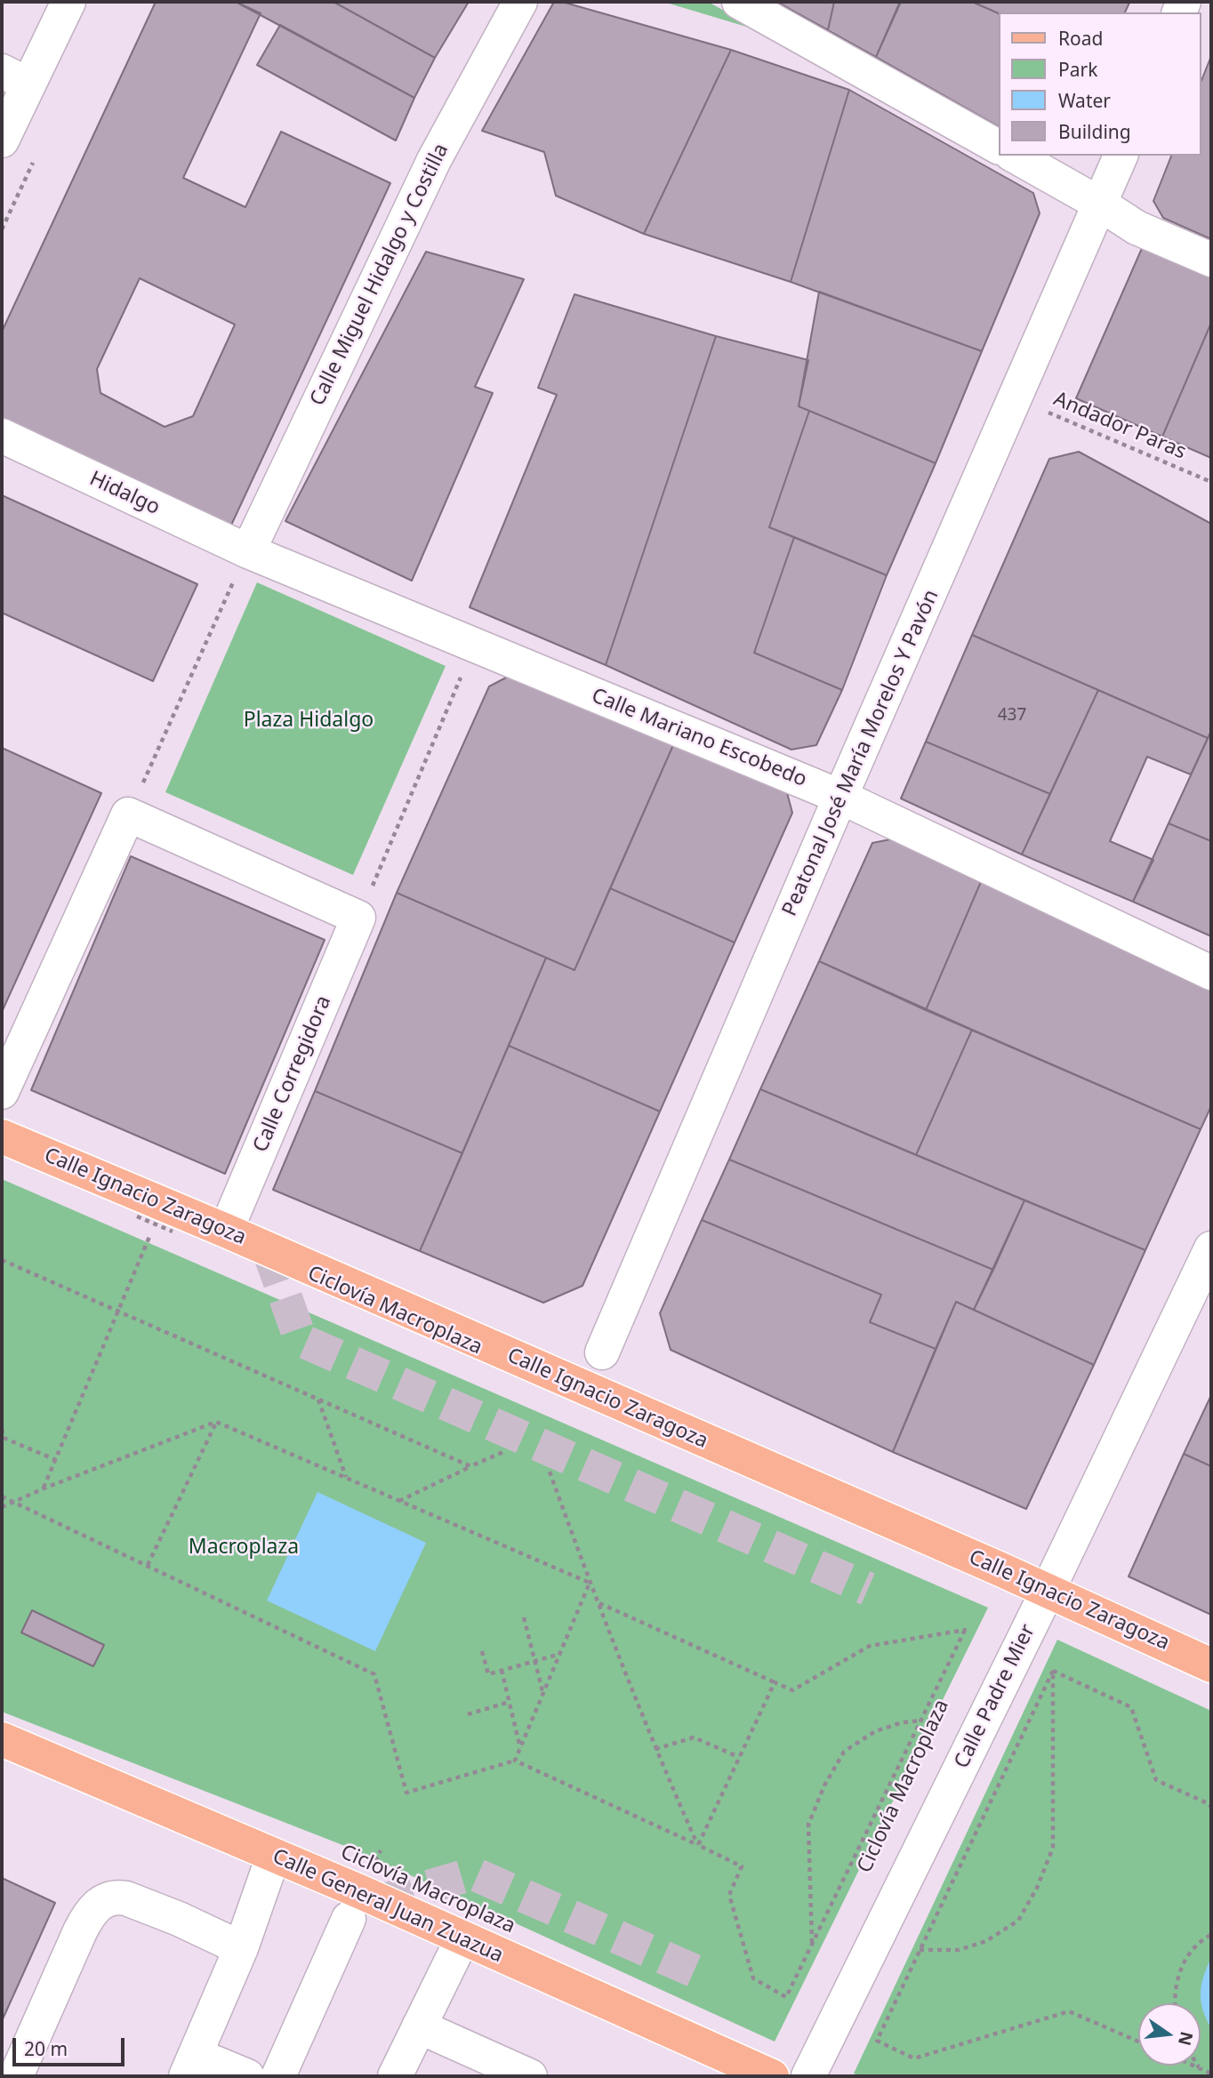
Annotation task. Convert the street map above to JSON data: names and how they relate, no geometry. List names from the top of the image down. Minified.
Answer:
{"streets":{"main road":["Calle Ignacio Zaragoza","Calle General Juan Zuazua"],"street":["Calle Miguel Hidalgo y Costilla","Hidalgo","Calle Mariano Escobedo","Peatonal José María Morelos Y Pavón","Calle Corregidora","Calle Padre Mier"],"path":["Andador Paras"]},"crossings":[["Calle Miguel Hidalgo y Costilla","Hidalgo"],["Calle Miguel Hidalgo y Costilla","Calle Mariano Escobedo"],["Andador Paras","Peatonal José María Morelos Y Pavón"],["Hidalgo","Calle Mariano Escobedo"],["Calle Mariano Escobedo","Peatonal José María Morelos Y Pavón"],["Calle Corregidora","Calle Ignacio Zaragoza"],["Calle Ignacio Zaragoza","Calle Padre Mier"]],"parks":["Plaza Hidalgo","Macroplaza"],"house_numbers":["437"],"legend":["Road","Park","Water","Building"],"scale_bar":"20 m","north":"right"}
